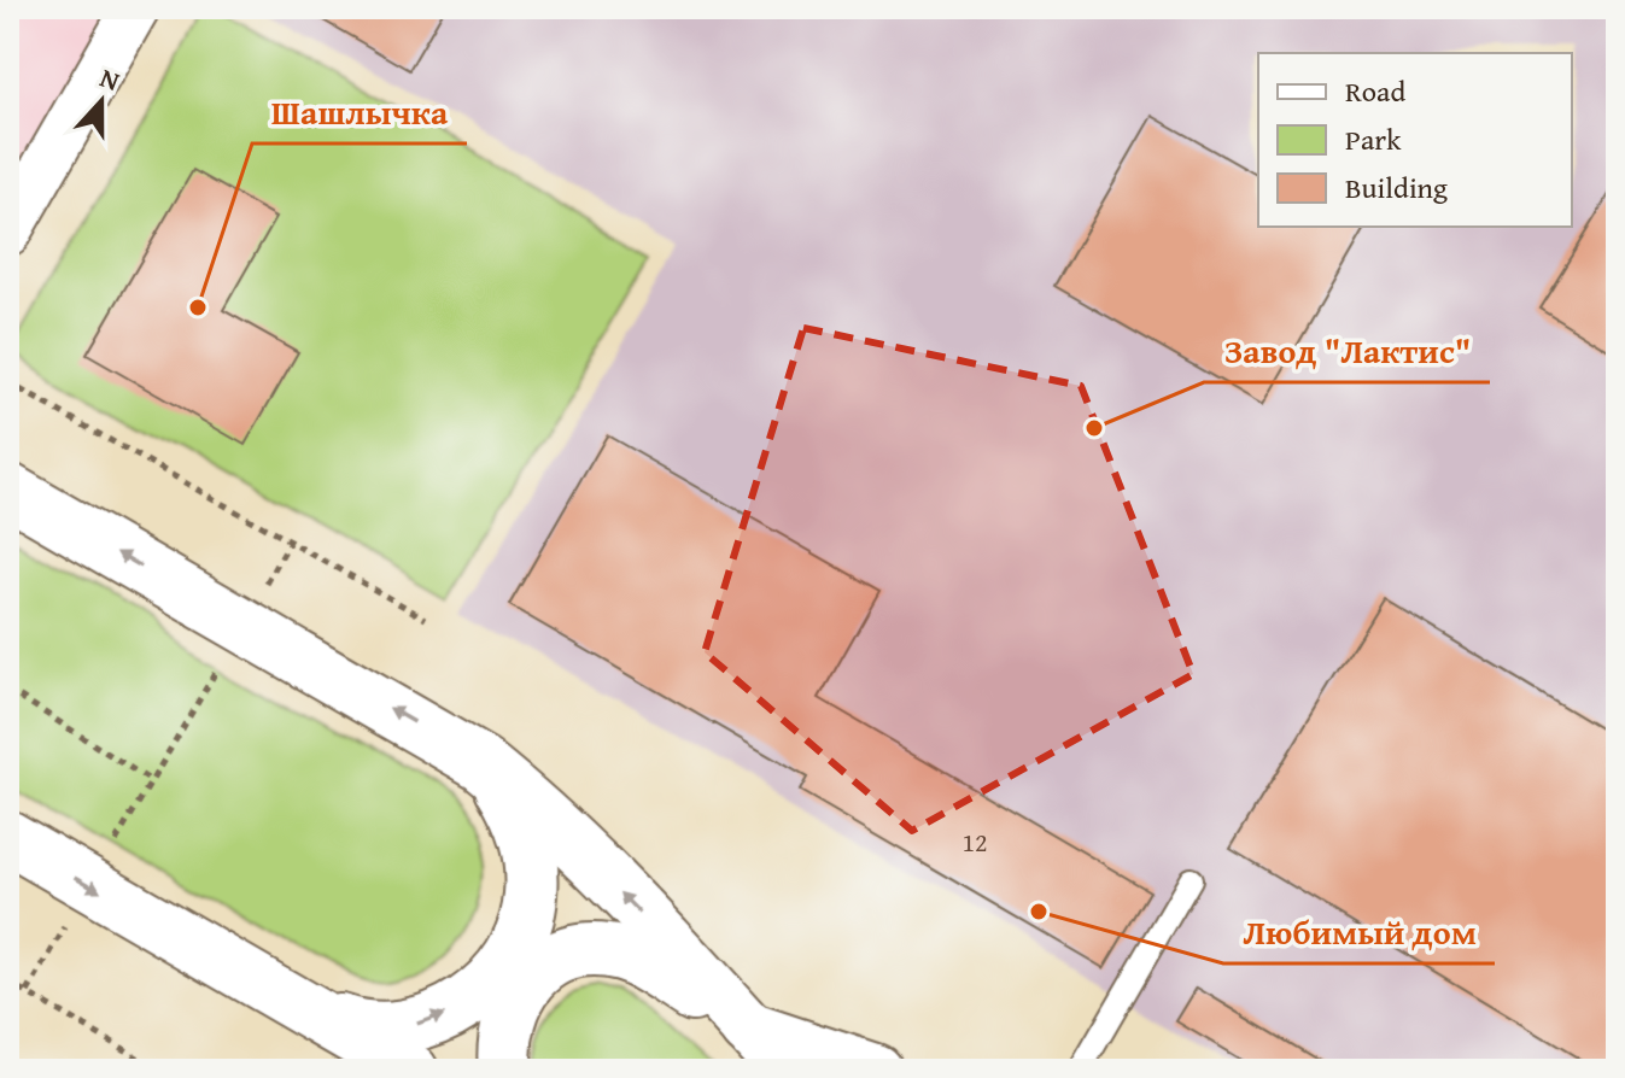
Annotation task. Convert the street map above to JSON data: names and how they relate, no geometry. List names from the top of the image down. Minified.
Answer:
{"places":["Шашлычка","Завод \"Лактис\"","Любимый дом"],"house_numbers":["12"],"legend":["Road","Park","Building"],"north":"top"}
